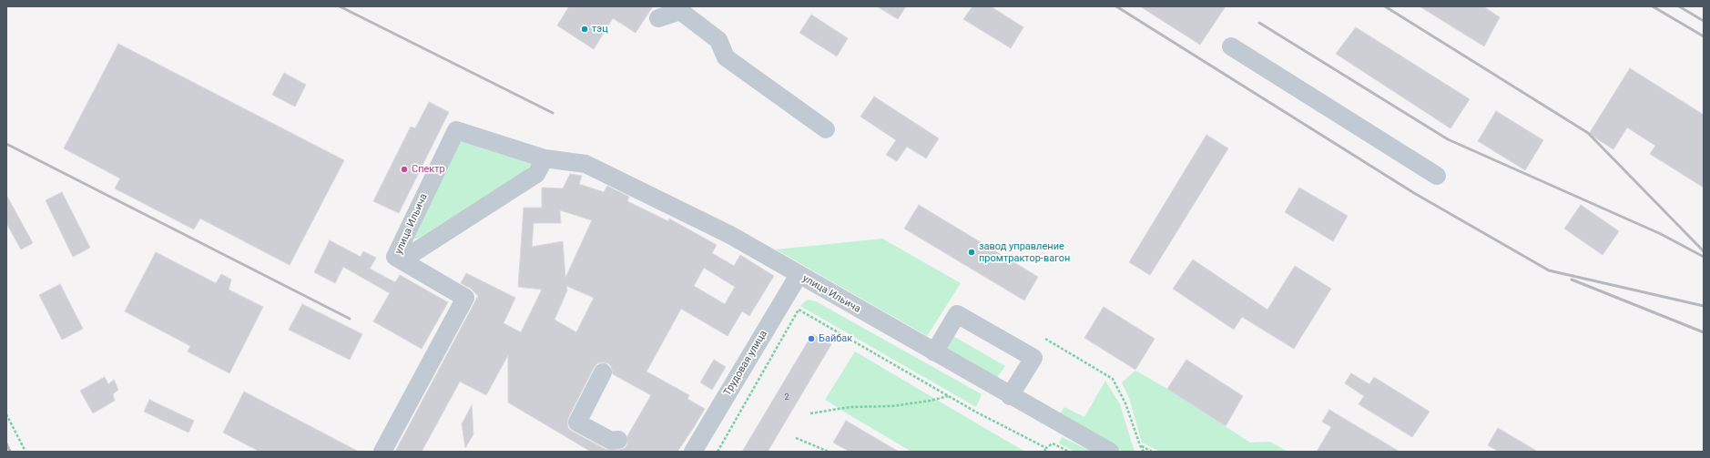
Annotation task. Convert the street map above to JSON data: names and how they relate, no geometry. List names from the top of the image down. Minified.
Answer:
{"streets":{"street":["улица Ильича","Трудовая улица"]},"crossings":[["улица Ильича","Трудовая улица"]],"places":["тэц","Спектр","завод управление промтрактор-вагон","Байбак"],"house_numbers":["2"]}
